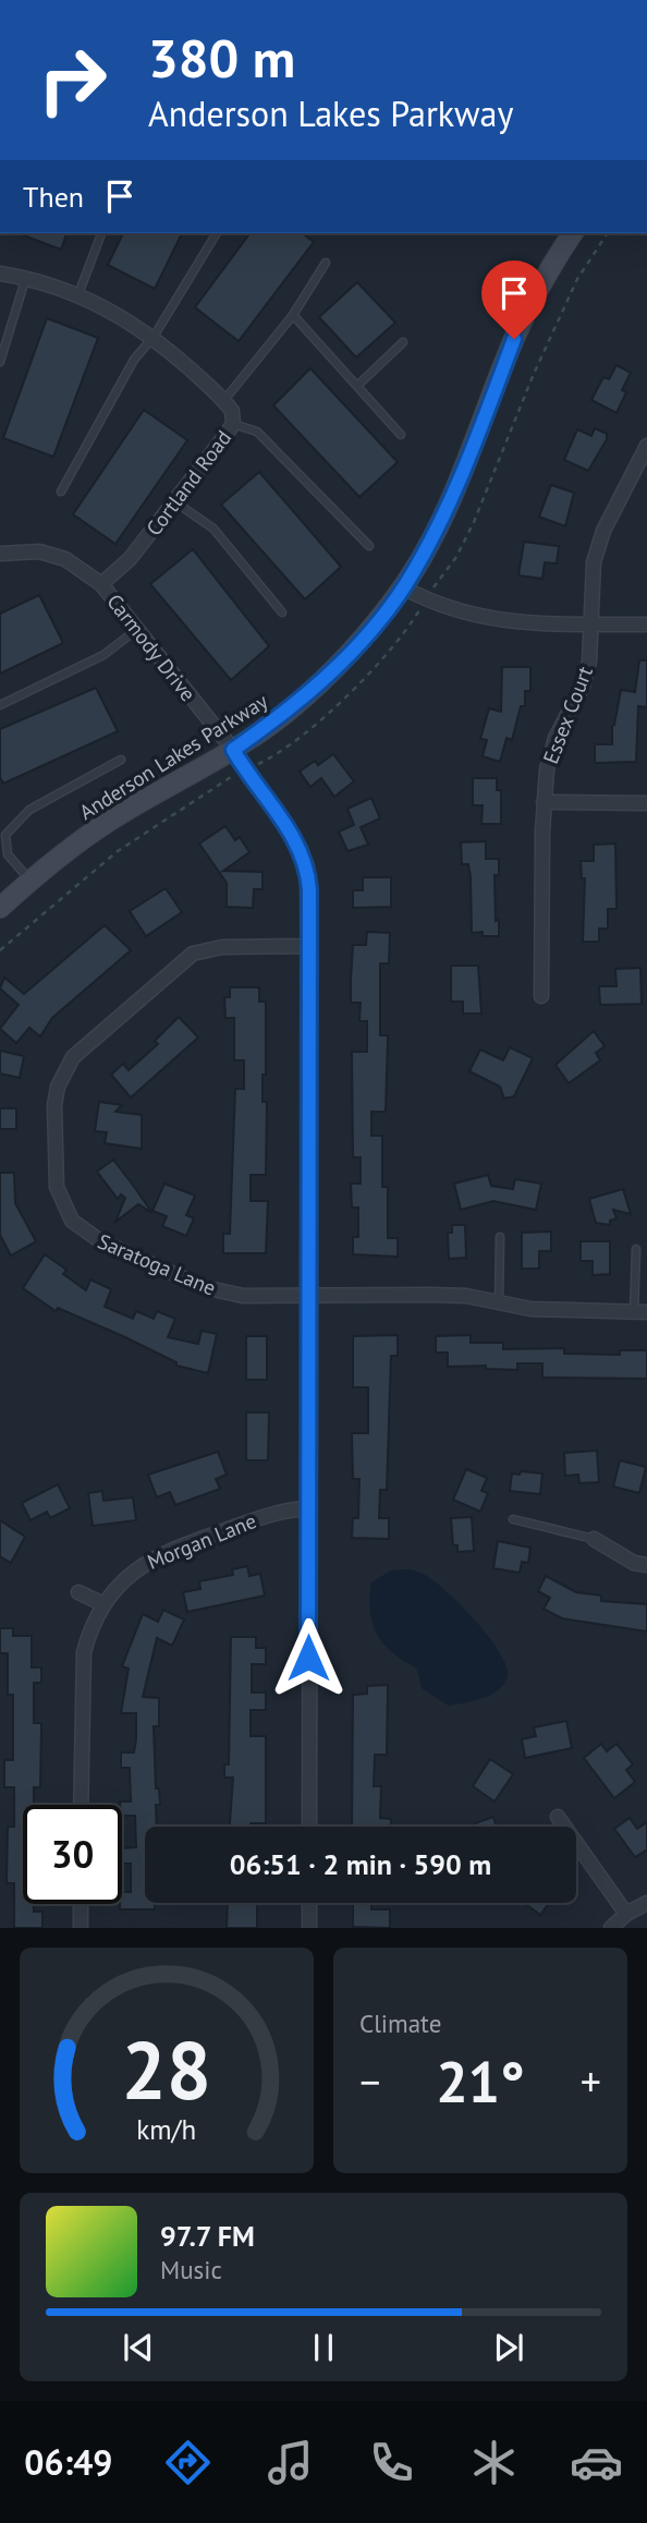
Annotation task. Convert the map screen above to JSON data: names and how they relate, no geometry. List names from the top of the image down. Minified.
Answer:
{"streets":{"street":["Cortland Road","Carmody Drive","Essex Court","Anderson Lakes Parkway","Saratoga Lane","Morgan Lane"]},"crossings":[["Cortland Road","Carmody Drive"],["Carmody Drive","Anderson Lakes Parkway"],["Carmody Drive","Saratoga Lane"],["Carmody Drive","Morgan Lane"]],"page":{"turn":["380 m","Anderson Lakes Parkway"],"then":"Then","limit":"30","trip":"06:51 · 2 min · 590 m","tile":"Climate","heat":["−","21°","+"],"song":["97.7 FM","Music"],"tabs":"06:49","gauge":["28","km/h"]}}
